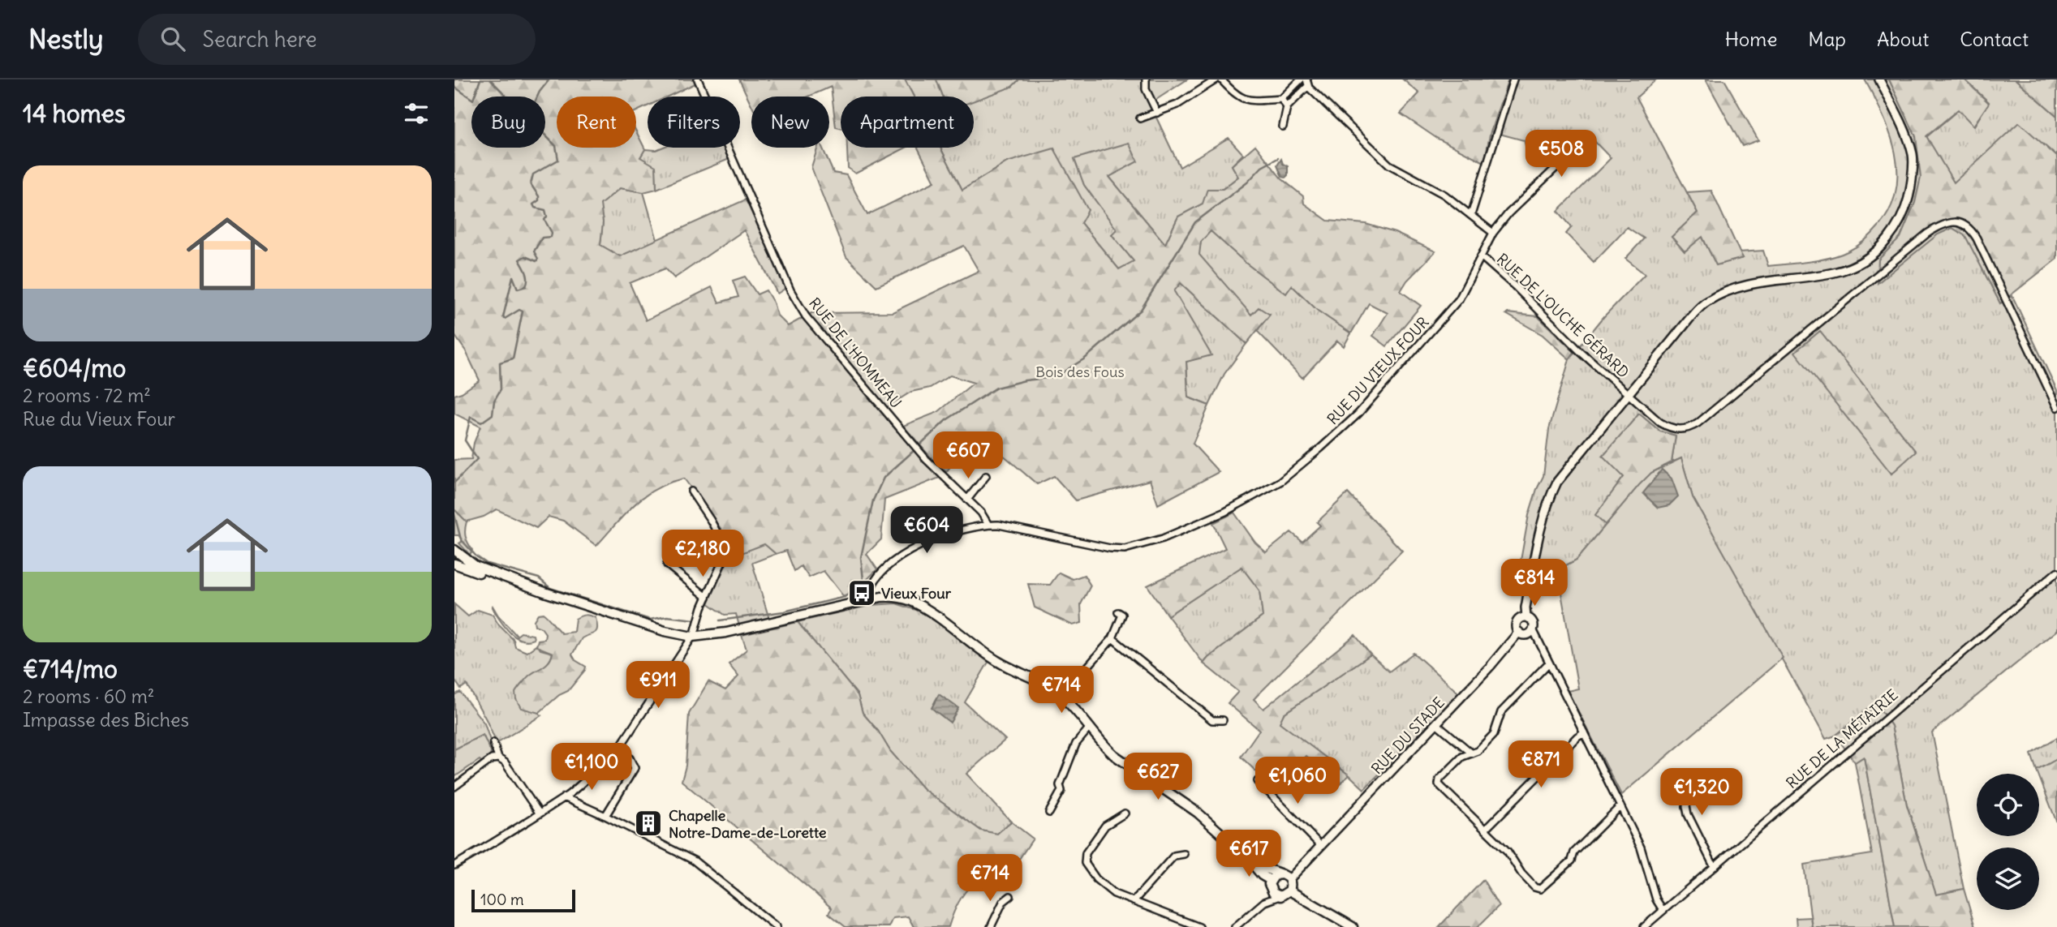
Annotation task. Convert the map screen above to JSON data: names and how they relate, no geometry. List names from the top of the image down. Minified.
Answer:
{"streets":{"street":["RUE DE L'OUCHE GÉRARD","RUE DE L'HOMMEAU","RUE DU VIEUX FOUR","RUE DU STADE","RUE DE LA MÉTAIRIE"]},"crossings":[["RUE DE L'OUCHE GÉRARD","RUE DU VIEUX FOUR"],["RUE DE L'HOMMEAU","RUE DU VIEUX FOUR"]],"parks":["Bois des Fous"],"places":{"bus stop":["Vieux Four"],"building":["Chapelle Notre-Dame-de-Lorette"]},"scale_bar":"100 m","page":{"header":"Nestly","search":"Search here","nav":["Home","Map","About","Contact"],"heading":"14 homes","chip":["Buy","Rent","Filters","New","Apartment"],"price":["€508","€607","€604","€2,180","€814","€911","€714","€871","€1,100","€627","€1,060","€1,320","€617","€714"],"list":[{"name":"€604/mo","note":"2 rooms · 72 m² · Rue du Vieux Four"},{"name":"€714/mo","note":"2 rooms · 60 m² · Impasse des Biches"}],"scale":"100 m"}}
